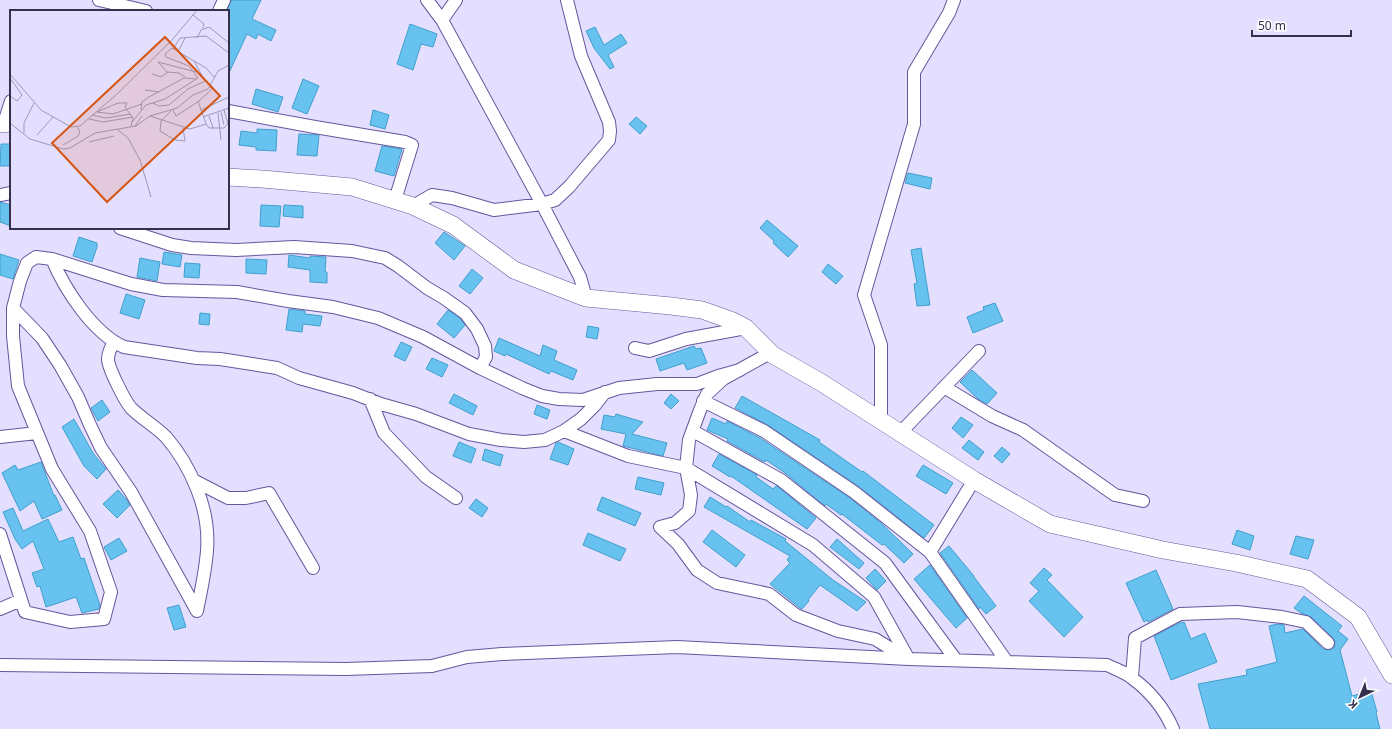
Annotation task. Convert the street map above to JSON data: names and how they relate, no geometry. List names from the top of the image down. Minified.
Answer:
{"scale_bar":"50 m","north":"bottom left"}
